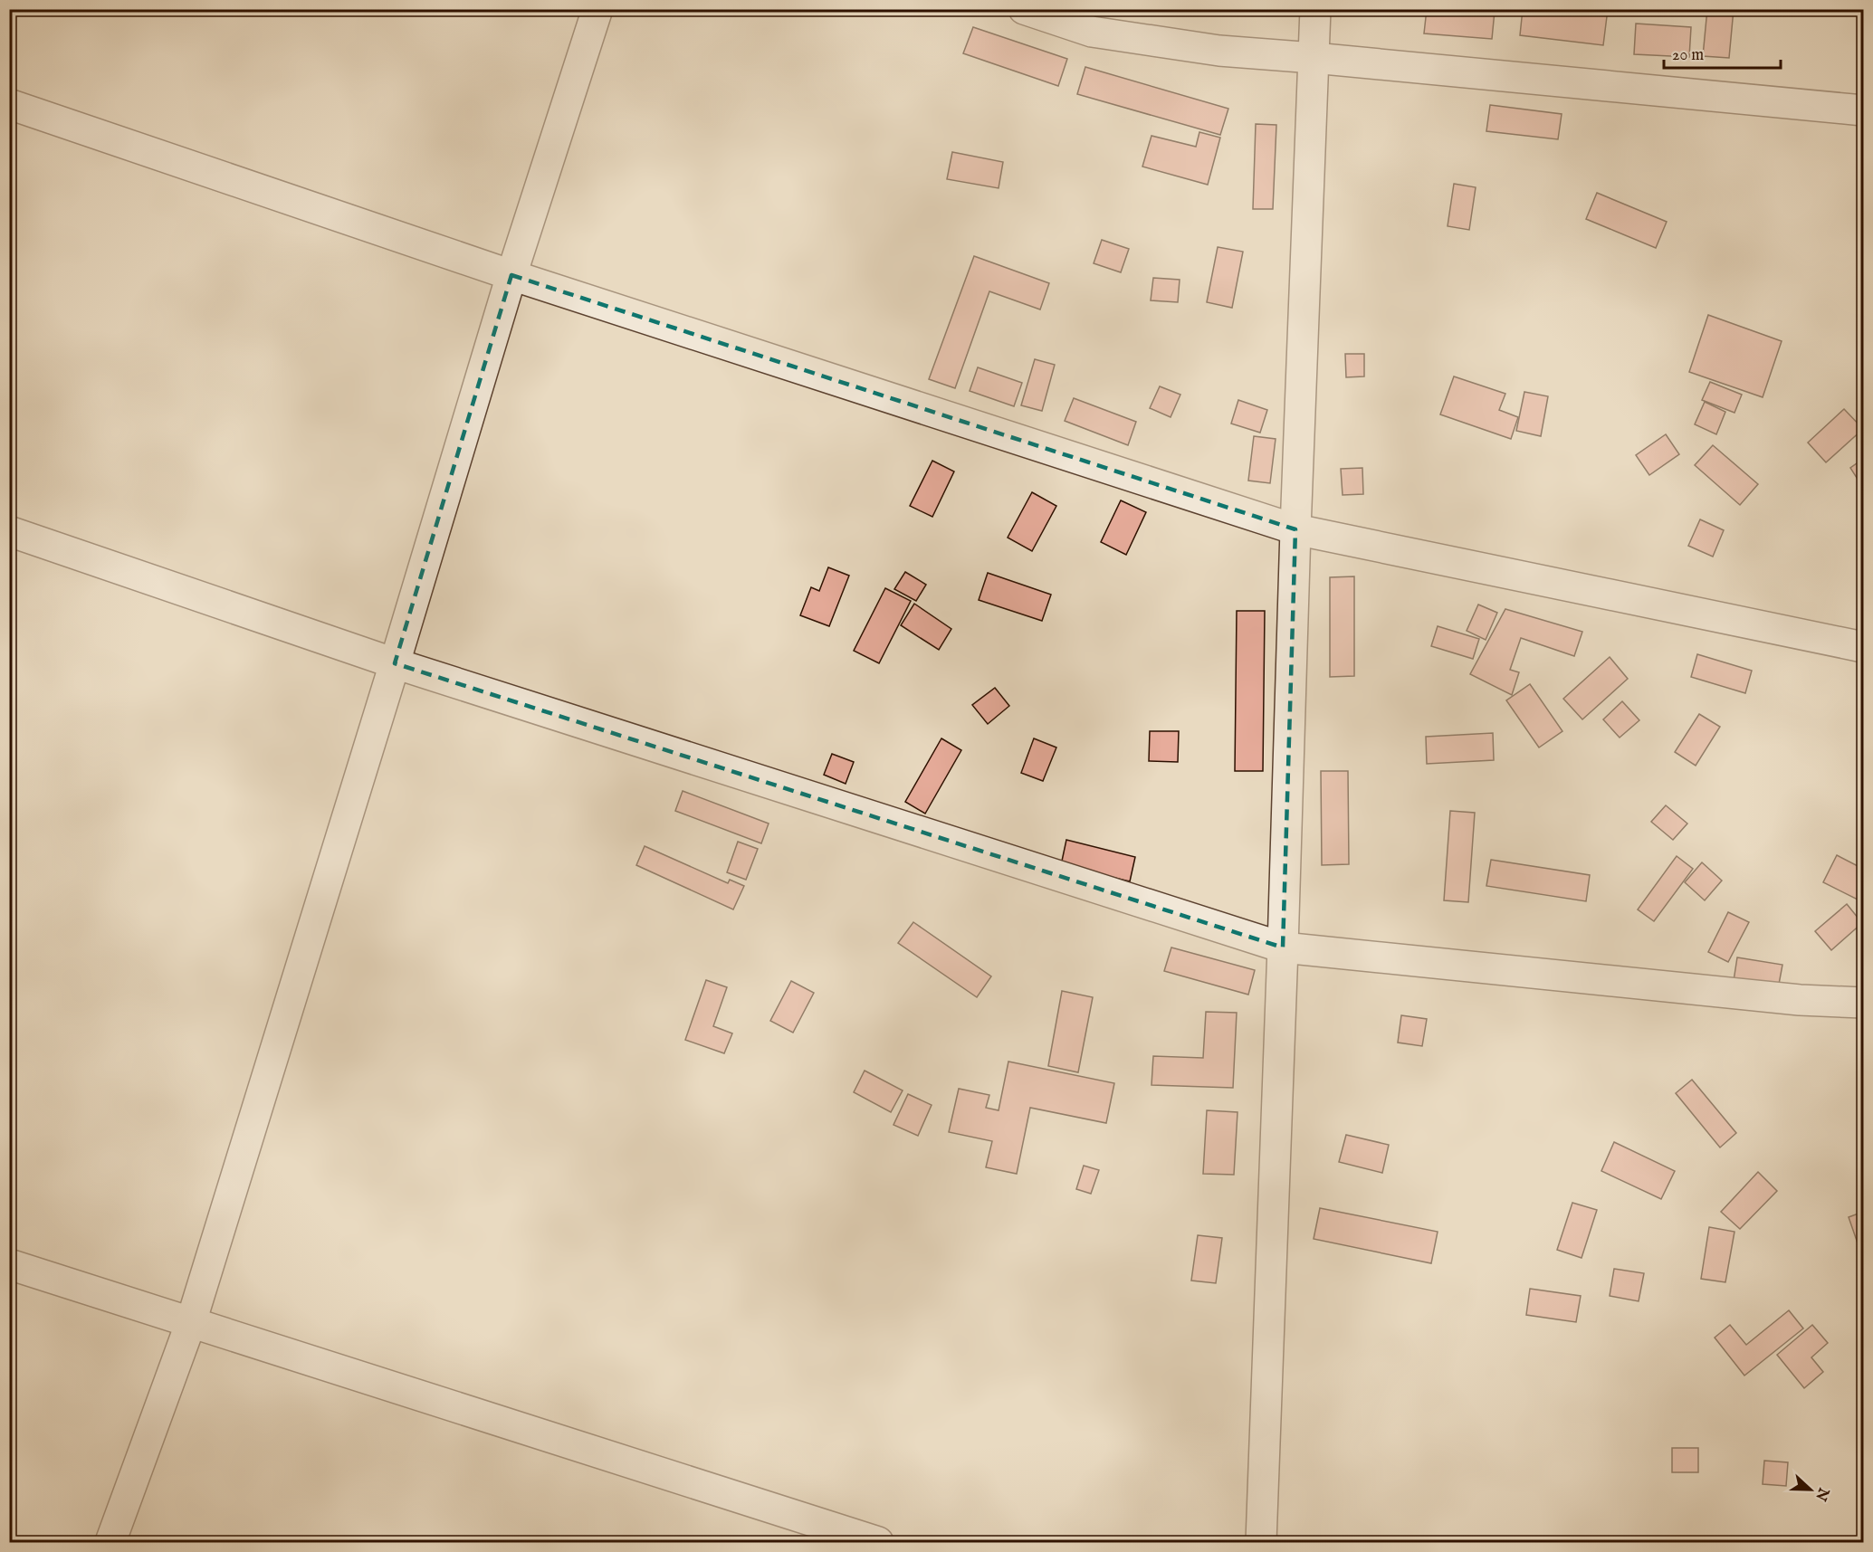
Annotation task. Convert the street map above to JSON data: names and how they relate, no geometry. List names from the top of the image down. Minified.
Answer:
{"scale_bar":"20 m","north":"right"}
